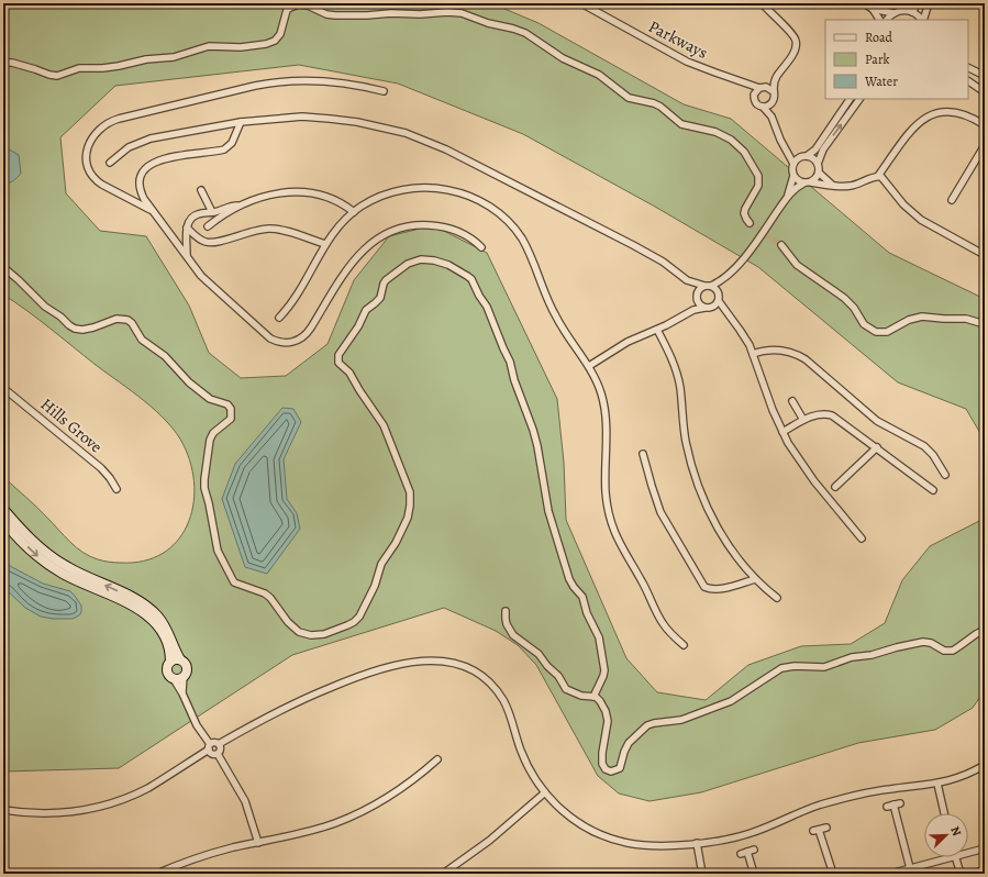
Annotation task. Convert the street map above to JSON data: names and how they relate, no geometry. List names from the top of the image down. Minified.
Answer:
{"streets":{"street":["Parkways","Hills Grove"]},"legend":["Road","Park","Water"],"north":"top right"}
